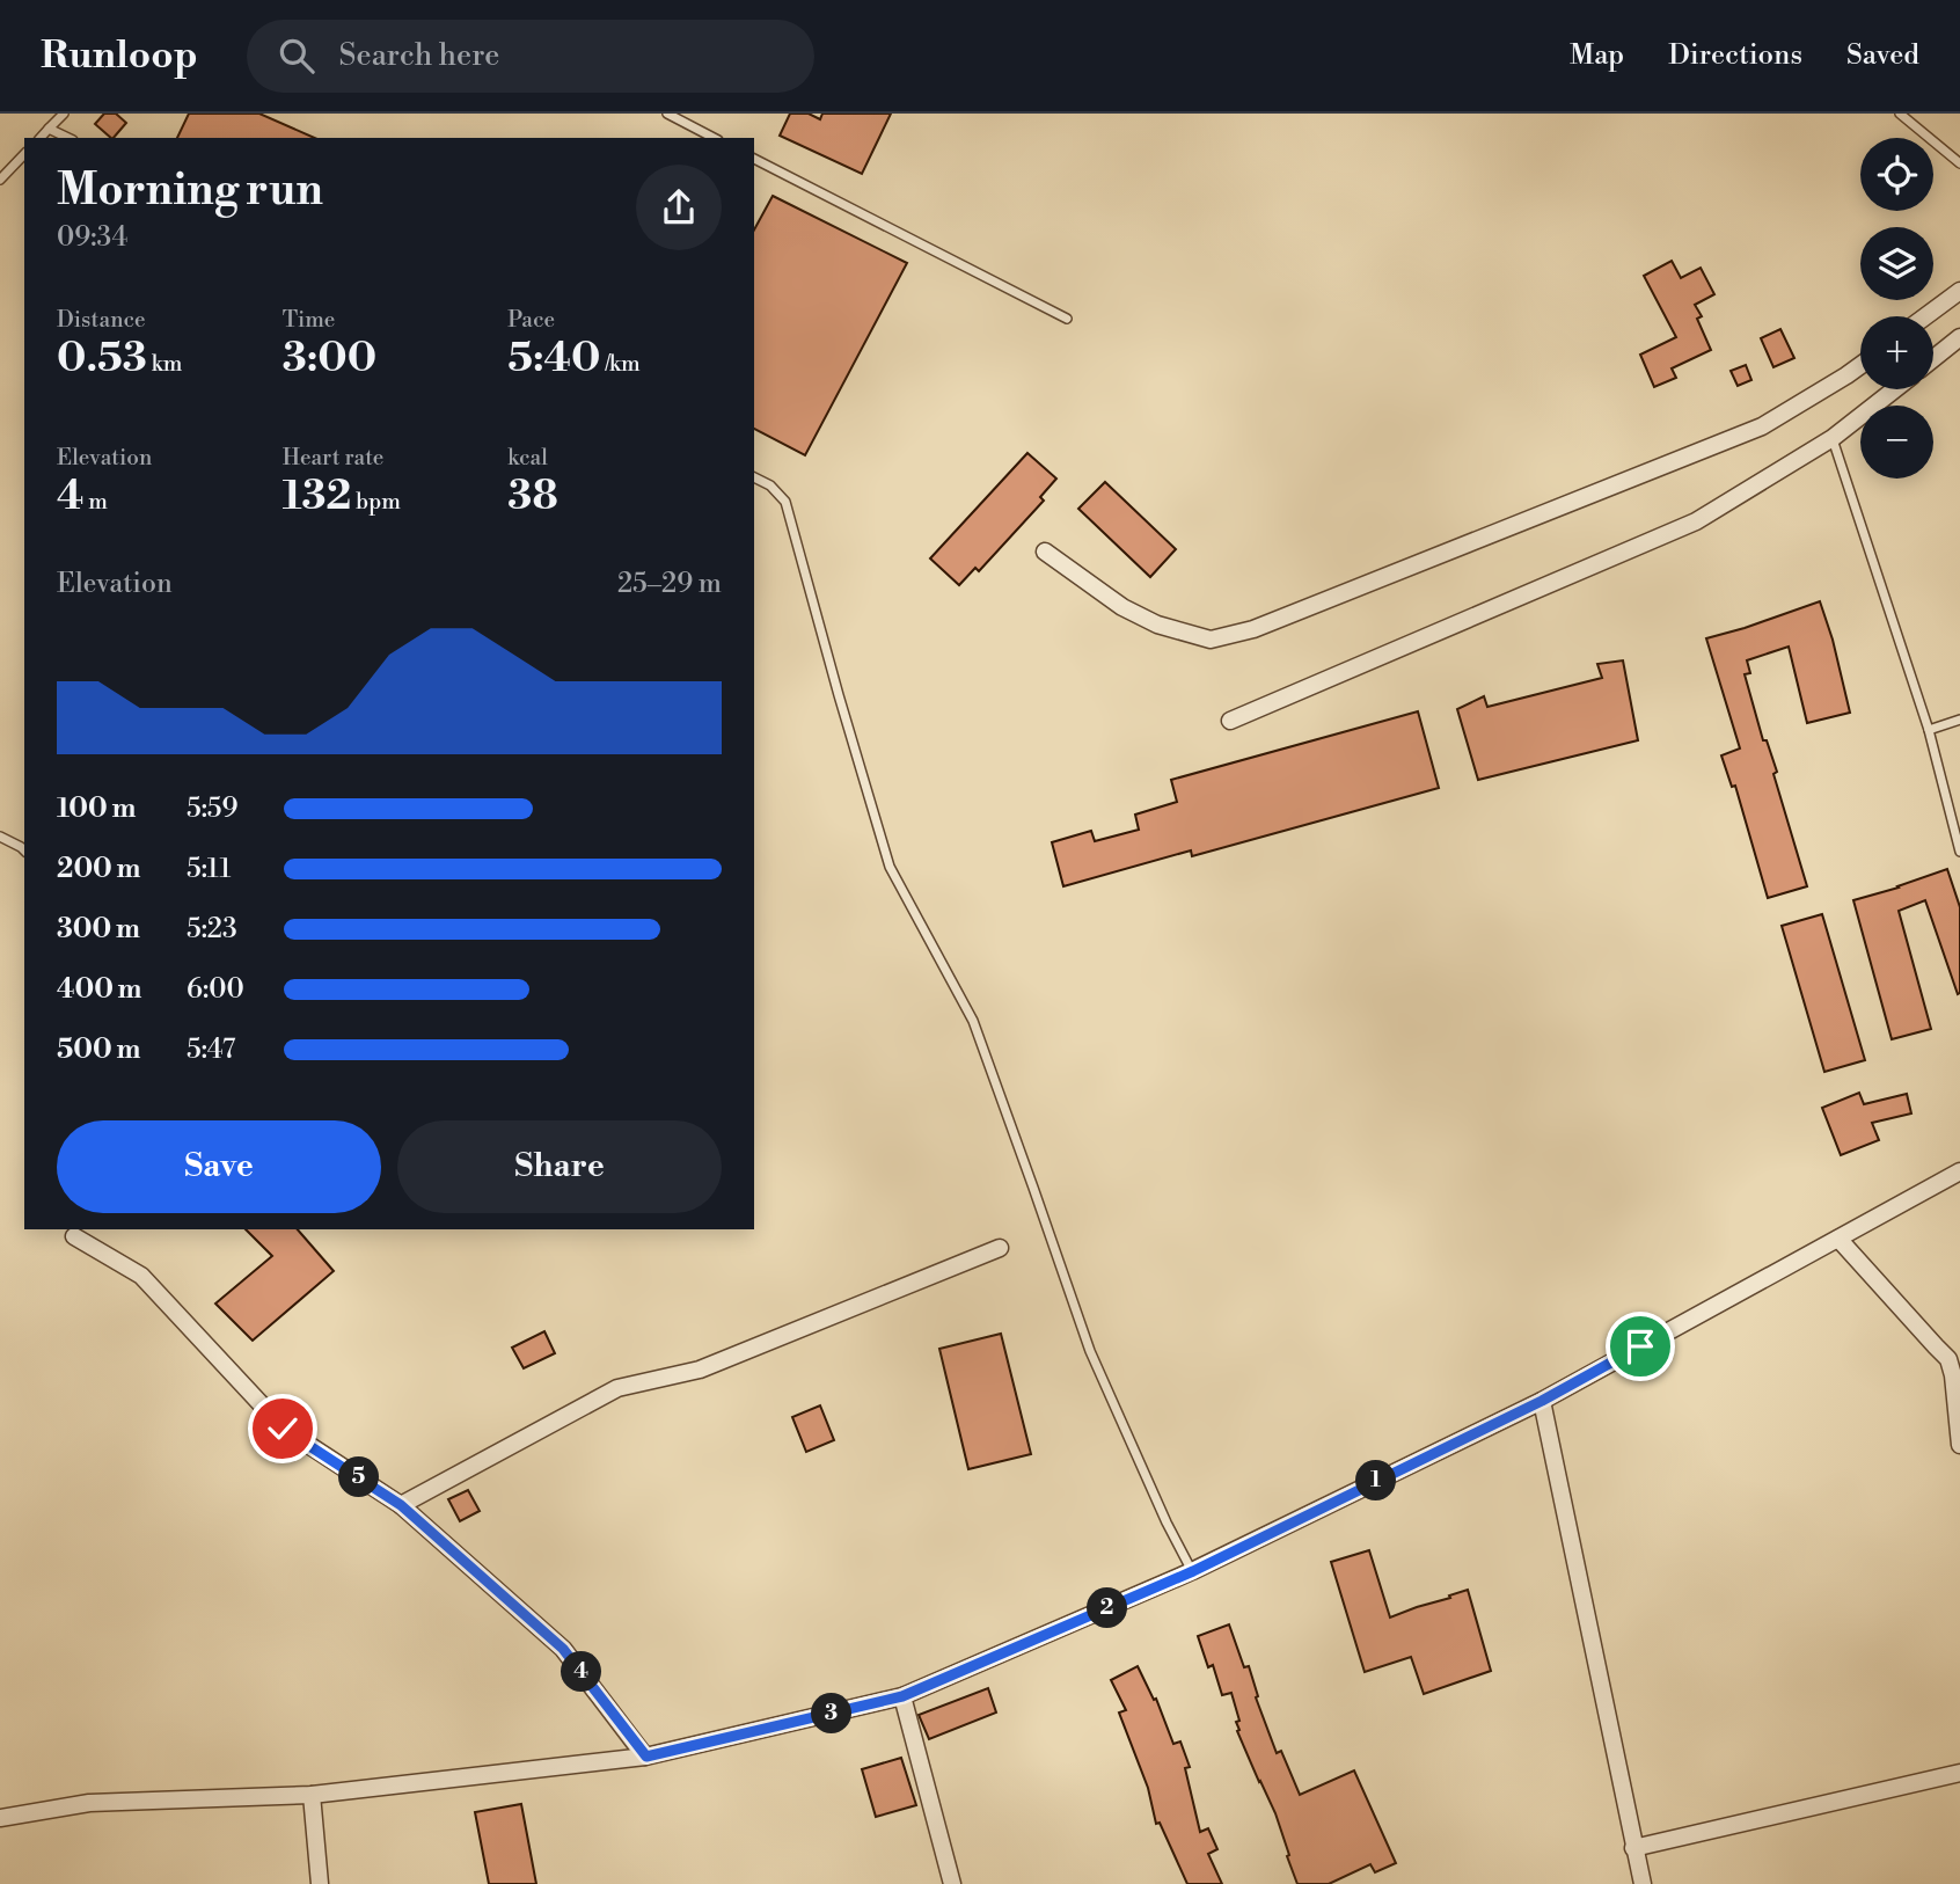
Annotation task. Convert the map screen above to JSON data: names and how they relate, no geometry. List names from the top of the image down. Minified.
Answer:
{"page":{"header":"Runloop","search":"Search here","nav":["Map","Directions","Saved"],"map_buttons":["+","−"],"heading":["Morning run","09:34"],"stats":[["Distance","0.53 km"],["Time","3:00"],["Pace","5:40 /km"],["Elevation","4 m"],["Heart rate","132 bpm"],["kcal","38"]],"chart":["Elevation","25–29 m"],"list":[{"name":"100 m","note":"5:59"},{"name":"200 m","note":"5:11"},{"name":"300 m","note":"5:23"},{"name":"400 m","note":"6:00"},{"name":"500 m","note":"5:47"}],"buttons":["Save","Share"],"pins":["5","1","2","4","3"]}}
